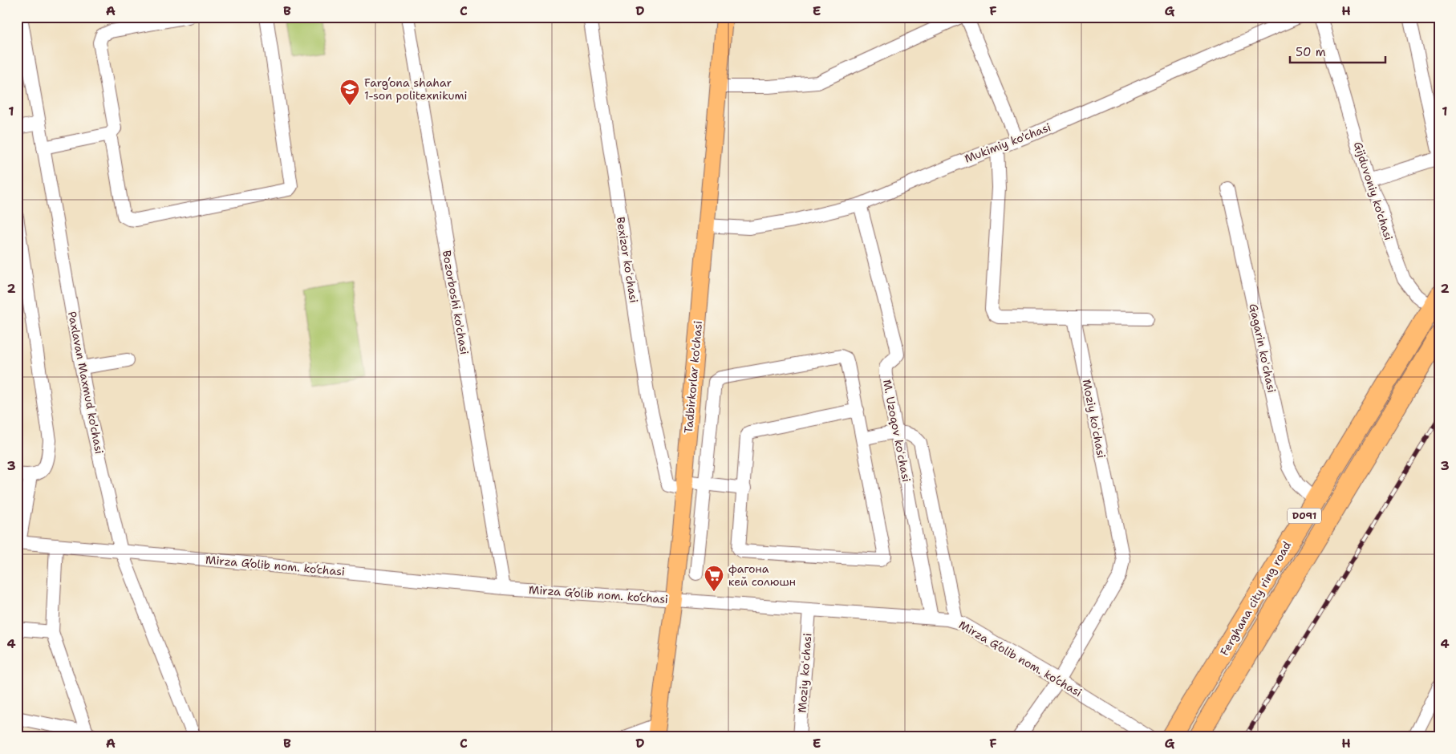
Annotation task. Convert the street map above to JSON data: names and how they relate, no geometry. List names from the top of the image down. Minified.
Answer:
{"streets":{"highway":["D091","Ferghana city ring road"],"main road":["Tadbirkorlar ko'chasi"],"street":["Mukimiy ko'chasi","Gijduvoniy ko'chasi","Bexizor koʻchasi","Bozorboshi ko'chasi","Gagarin koʻchasi","Paxlavan Maxmud ko'chasi","Moziy koʻchasi","M. Uzoqov koʻchasi","Mirza G‘olib nom. ko‘chasi"]},"crossings":[["Mukimiy ko'chasi","Tadbirkorlar ko'chasi"],["Mukimiy ko'chasi","M. Uzoqov koʻchasi"],["Gijduvoniy ko'chasi","Ferghana city ring road"],["Bexizor koʻchasi","Tadbirkorlar ko'chasi"],["Bozorboshi ko'chasi","Mirza G‘olib nom. ko‘chasi"],["Gagarin koʻchasi","Ferghana city ring road"],["Tadbirkorlar ko'chasi","Mirza G‘olib nom. ko‘chasi"],["Paxlavan Maxmud ko'chasi","Mirza G‘olib nom. ko‘chasi"],["Moziy koʻchasi","Mirza G‘olib nom. ko‘chasi"],["M. Uzoqov koʻchasi","Mirza G‘olib nom. ko‘chasi"]],"places":{"school or university":["Farg‘ona shahar 1-son politexnikumi"],"supermarket":["фагона кей солюшн"]},"scale_bar":"50 m","grid":{"columns":["A","B","C","D","E","F","G","H"],"rows":["1","2","3","4"]}}
